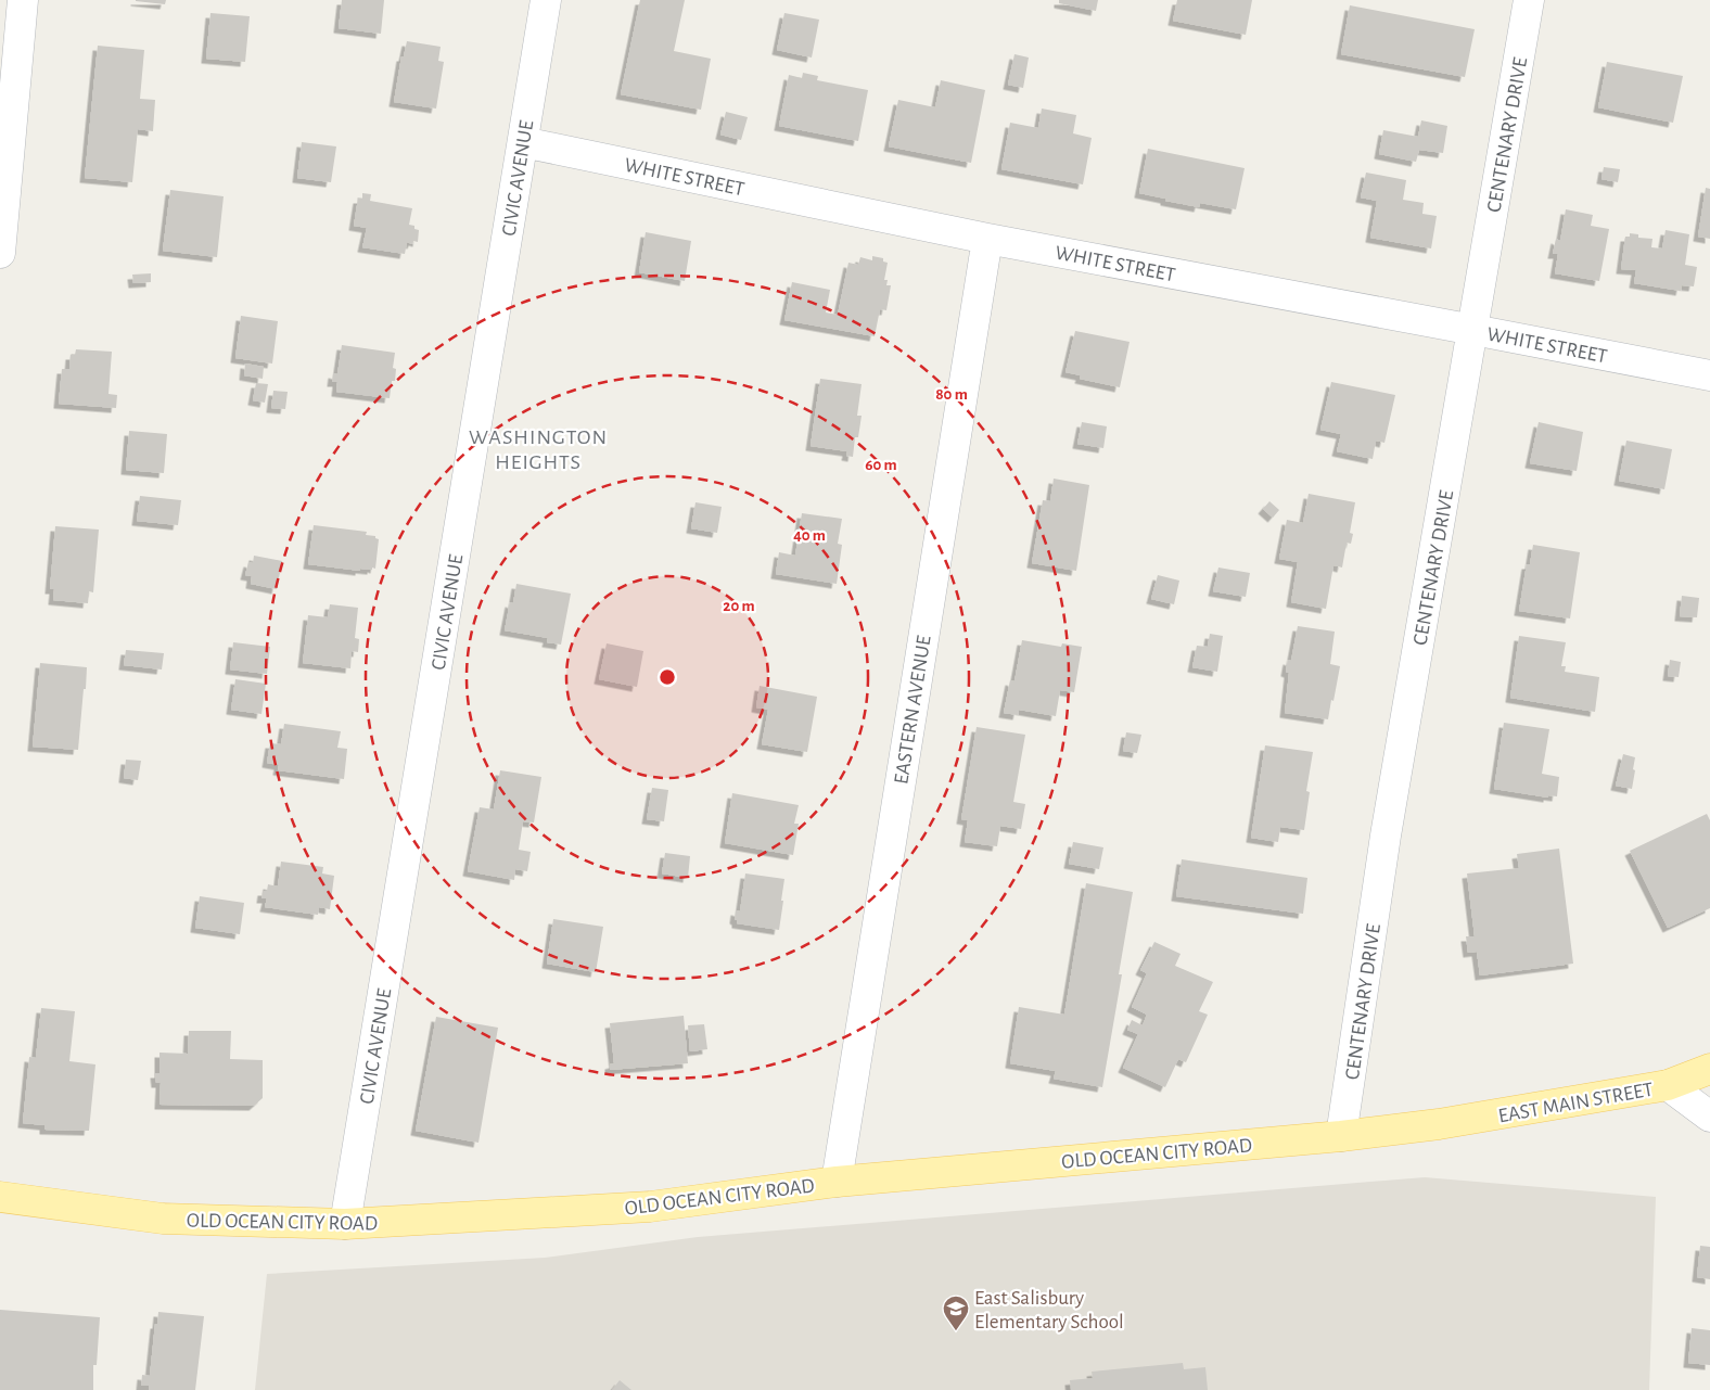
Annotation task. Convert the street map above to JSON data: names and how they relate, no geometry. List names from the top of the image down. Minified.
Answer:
{"streets":{"main road":["EAST MAIN STREET","OLD OCEAN CITY ROAD"],"street":["CENTENARY DRIVE","WHITE STREET","CIVIC AVENUE","EASTERN AVENUE"]},"crossings":[["CENTENARY DRIVE","WHITE STREET"],["CENTENARY DRIVE","OLD OCEAN CITY ROAD"],["WHITE STREET","CIVIC AVENUE"],["WHITE STREET","EASTERN AVENUE"],["CIVIC AVENUE","OLD OCEAN CITY ROAD"],["EASTERN AVENUE","OLD OCEAN CITY ROAD"],["EAST MAIN STREET","OLD OCEAN CITY ROAD"]],"districts":["WASHINGTON HEIGHTS"],"places":{"school or university":["East Salisbury Elementary School"]},"rings":["80 m","60 m","40 m","20 m"]}
